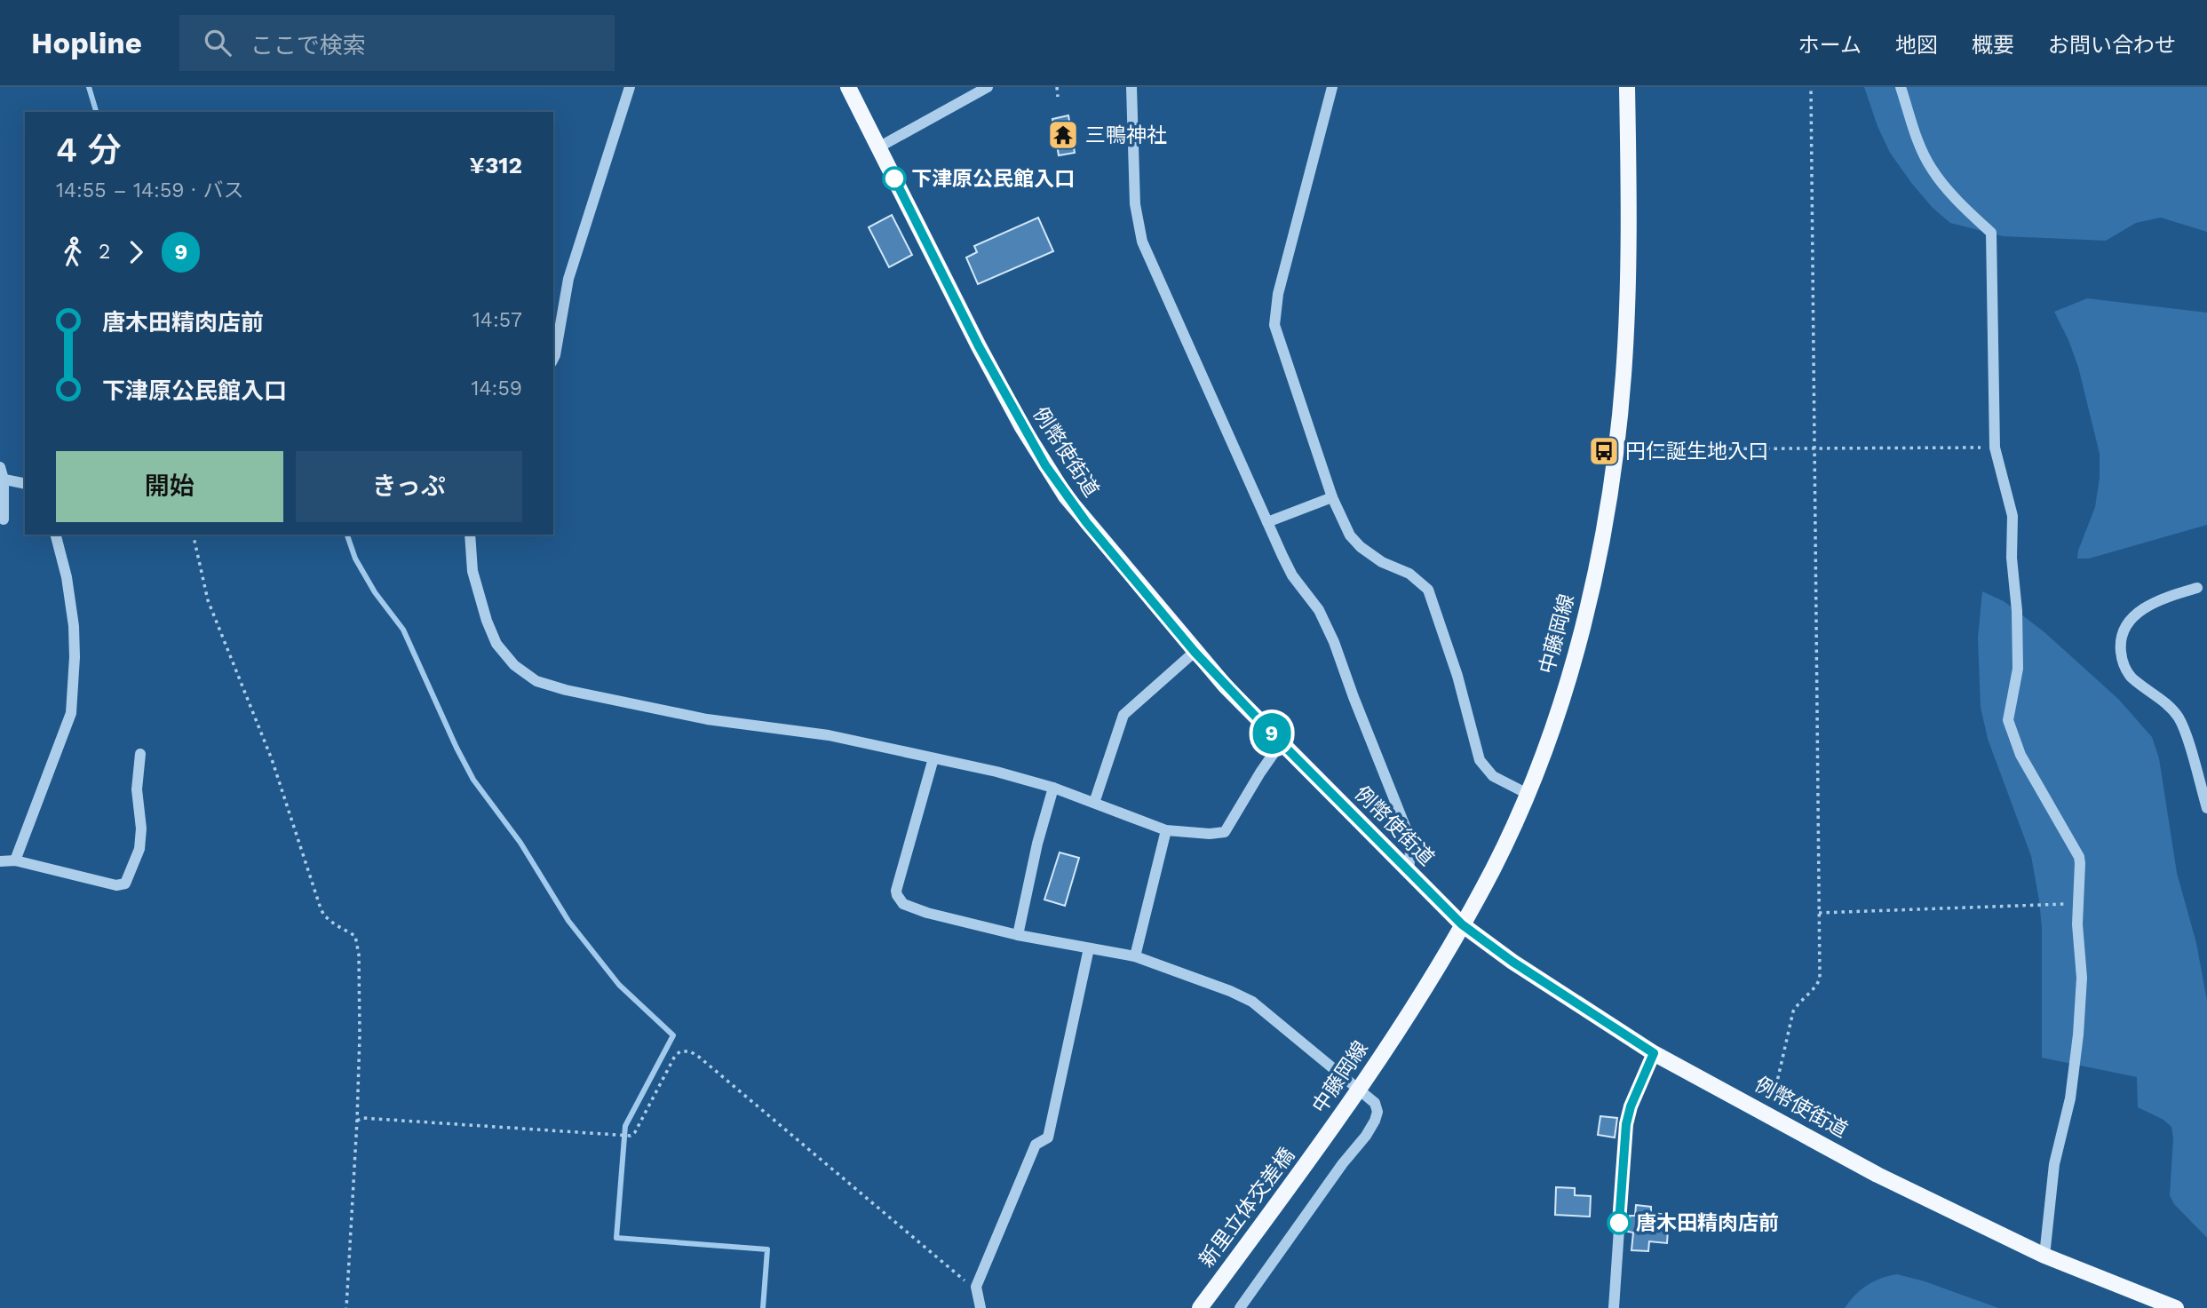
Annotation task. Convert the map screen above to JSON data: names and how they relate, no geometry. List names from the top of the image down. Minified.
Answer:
{"streets":{"main road":["例幣使街道","中藤岡線","新里立体交差橋"]},"crossings":[["例幣使街道","中藤岡線"],["中藤岡線","新里立体交差橋"]],"places":{"temple":["三鴨神社"],"other":["下津原公民館入口","唐木田精肉店前"],"bus stop":["円仁誕生地入口"]},"lines":["bus line 9"],"page":{"header":"Hopline","search":"ここで検索","nav":["ホーム","地図","概要","お問い合わせ"],"on_map":"9","heading":["4 分","14:55 – 14:59 · バス","¥312"],"legs":["2","9"],"list":[{"name":"唐木田精肉店前","value":"14:57"},{"name":"下津原公民館入口","value":"14:59"}],"buttons":["開始","きっぷ"]}}
